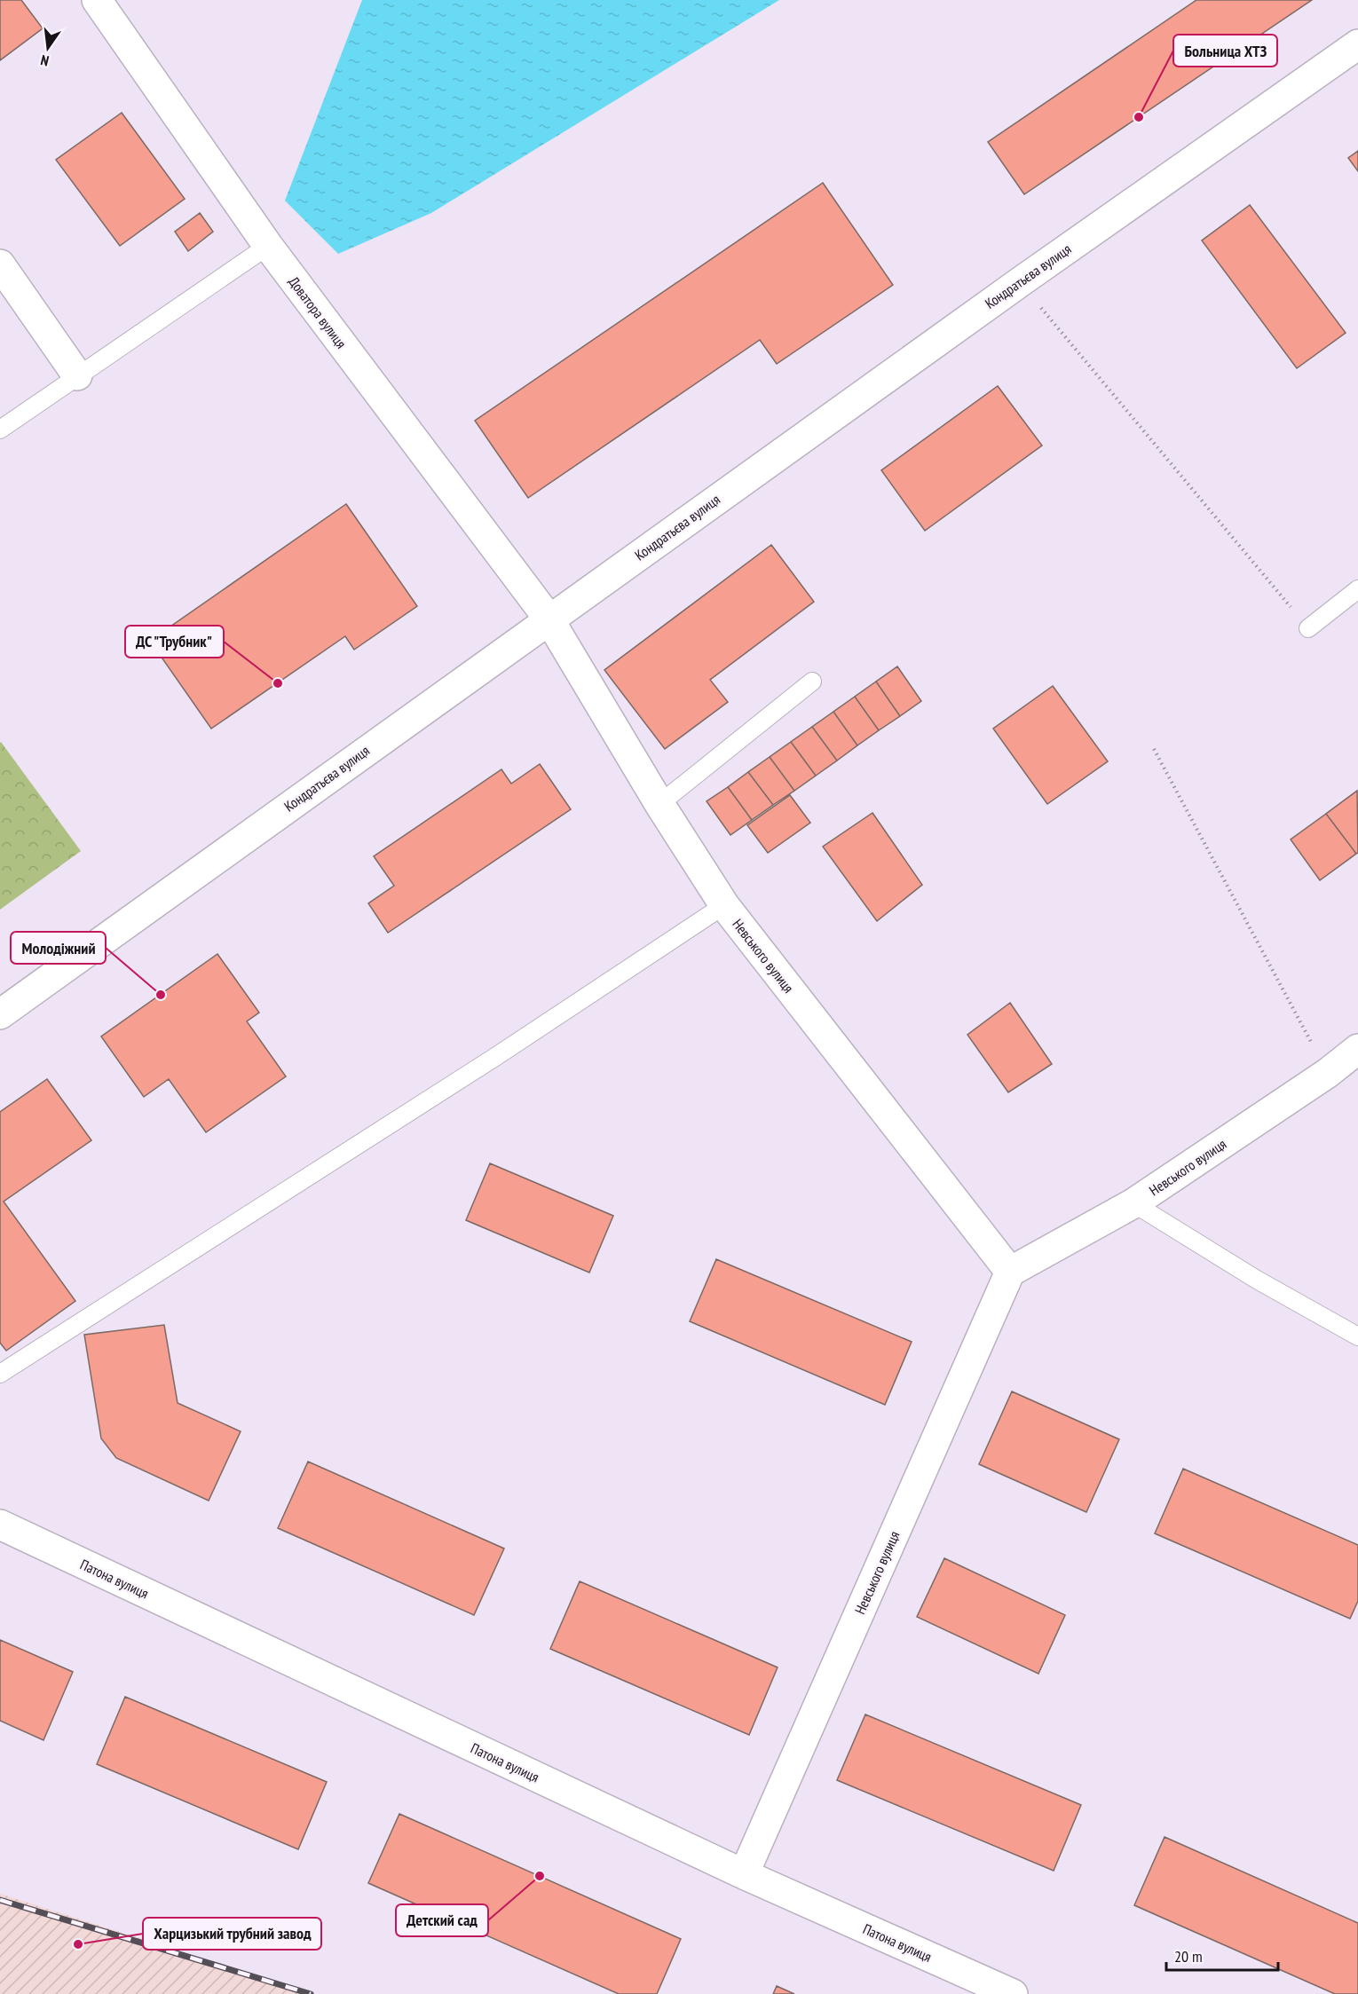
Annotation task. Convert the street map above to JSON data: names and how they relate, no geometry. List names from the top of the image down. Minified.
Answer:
{"streets":{"street":["Кондратьєва вулиця","Доватора вулиця","Невського вулиця","Патона вулиця"]},"crossings":[["Кондратьєва вулиця","Доватора вулиця"],["Кондратьєва вулиця","Невського вулиця"],["Доватора вулиця","Невського вулиця"],["Невського вулиця","Патона вулиця"]],"places":["Больница ХТЗ","ДС \"Трубник\"","Молодіжний","Детский сад","Харцизький трубний завод"],"scale_bar":"20 m","north":"bottom"}
